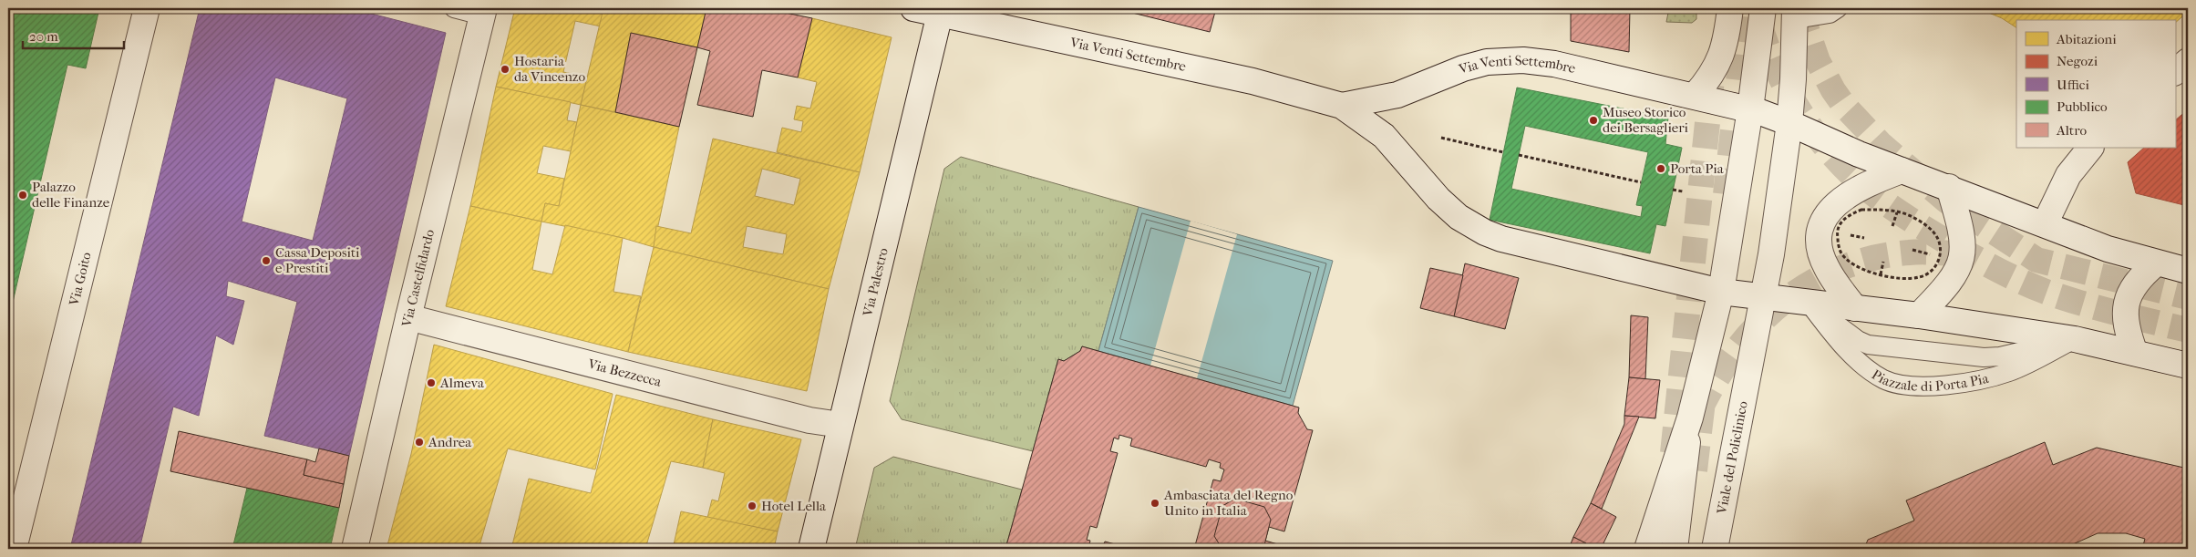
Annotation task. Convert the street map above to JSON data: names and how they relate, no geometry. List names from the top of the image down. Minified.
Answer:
{"streets":{"street":["Via Venti Settembre","Via Goito","Via Castelfidardo","Via Palestro","Via Bezzecca","Viale del Policlinico"],"lane":["Piazzale di Porta Pia"]},"crossings":[["Via Venti Settembre","Via Palestro"],["Via Castelfidardo","Via Bezzecca"],["Via Palestro","Via Bezzecca"]],"places":["Hostaria da Vincenzo","Museo Storico dei Bersaglieri","Porta Pia","Palazzo delle Finanze","Cassa Depositi e Prestiti","Almeva","Andrea","Ambasciata del Regno Unito in Italia","Hotel Lella"],"legend":["Abitazioni","Negozi","Uffici","Pubblico","Altro"],"scale_bar":"20 m"}
